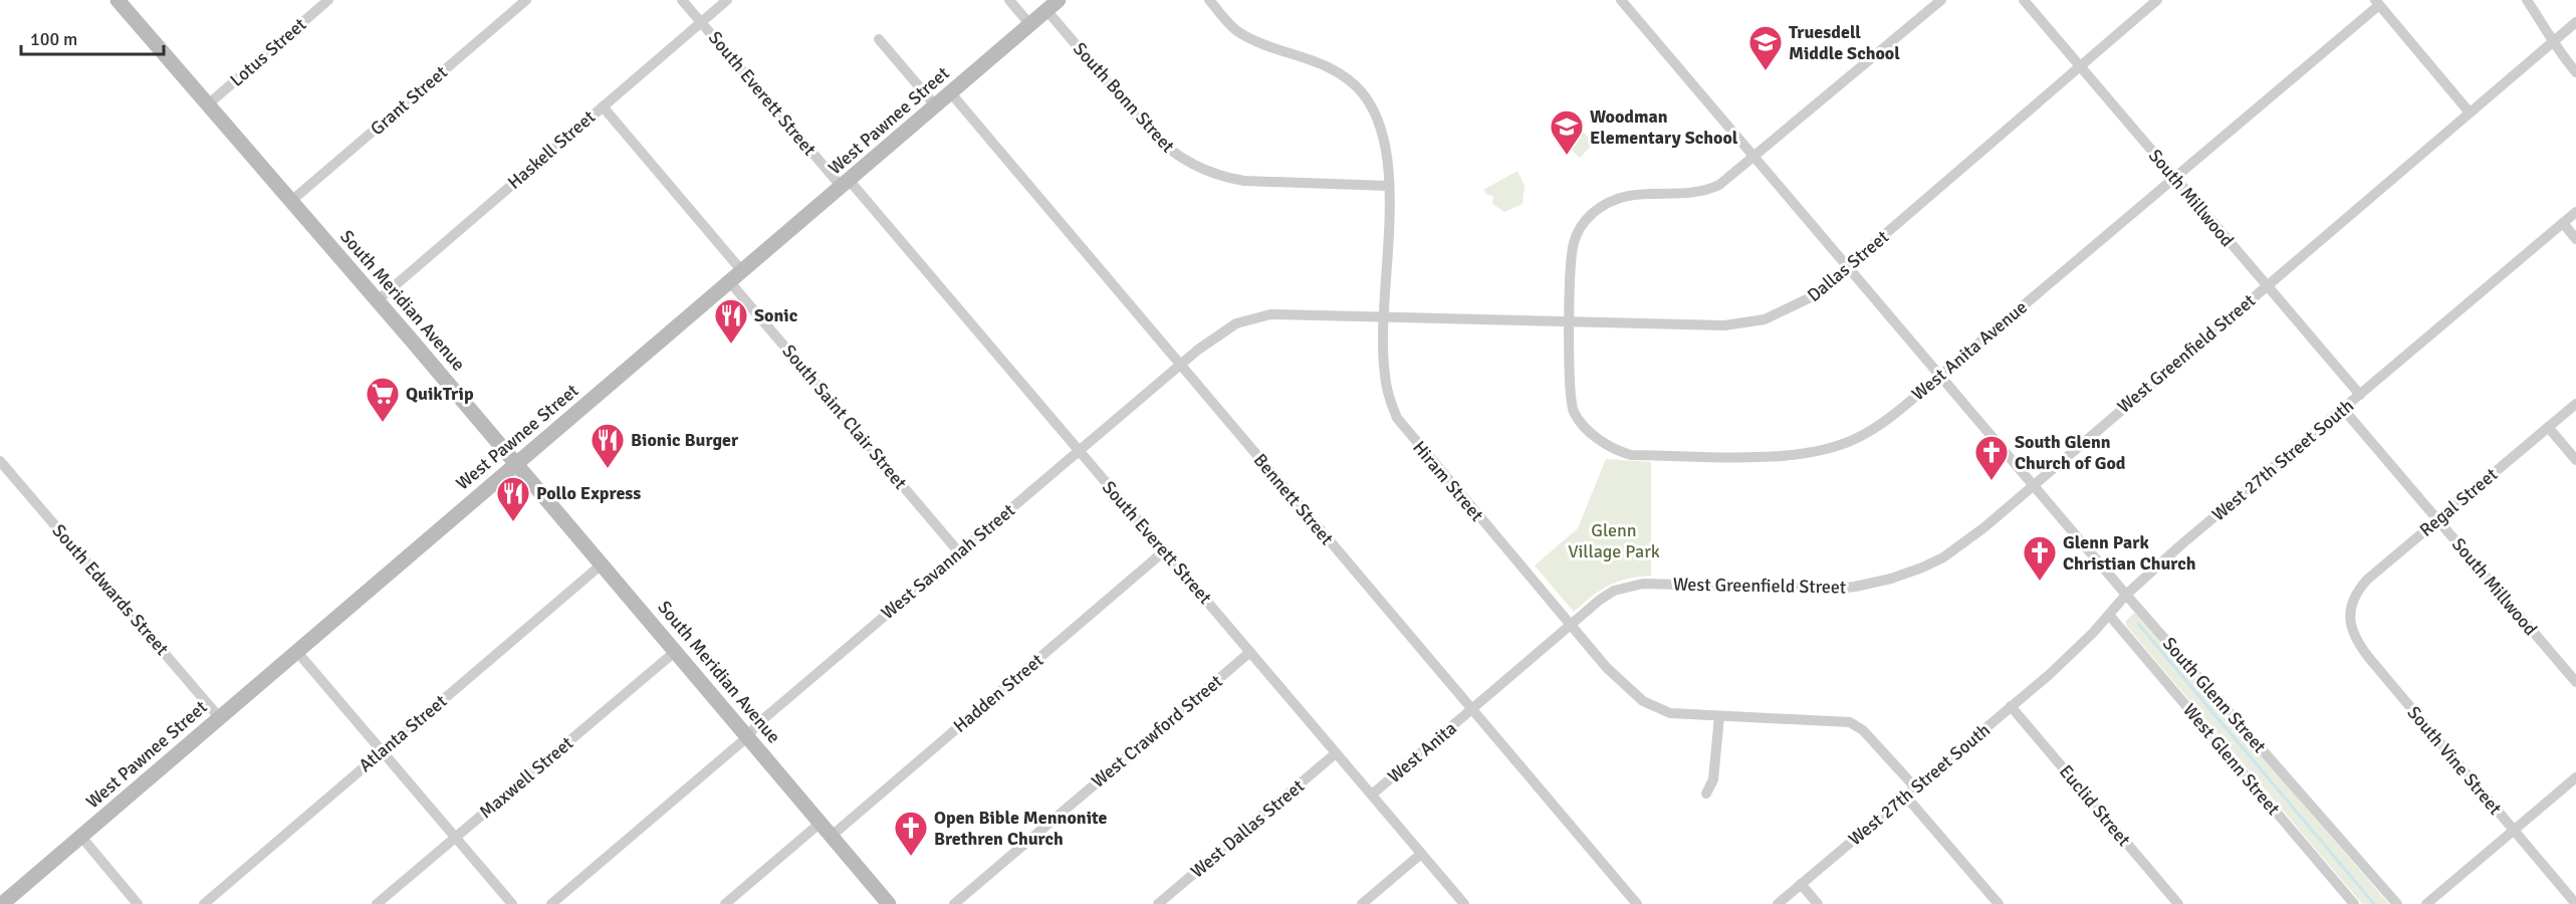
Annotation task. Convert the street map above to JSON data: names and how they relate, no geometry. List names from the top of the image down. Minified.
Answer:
{"streets":{"main road":["West Pawnee Street","South Meridian Avenue"],"street":["Lotus Street","South Everett Street","South Bonn Street","Grant Street","Haskell Street","South Millwood","Dallas Street","West Anita Avenue","West Greenfield Street","South Saint Clair Street","West 27th Street South","Hiram Street","Bennett Street","Regal Street","West Savannah Street","South Edwards Street","Hadden Street","South Glenn Street","West Crawford Street","Atlanta Street","West Anita","West Glenn Street","South Vine Street","Maxwell Street","Euclid Street","West Dallas Street"]},"crossings":[["Lotus Street","South Meridian Avenue"],["South Everett Street","West Pawnee Street"],["South Everett Street","Haskell Street"],["South Everett Street","West Savannah Street"],["South Everett Street","Hadden Street"],["South Everett Street","West Crawford Street"],["South Everett Street","West Anita"],["South Everett Street","West Dallas Street"],["South Bonn Street","West Pawnee Street"],["South Bonn Street","Hiram Street"],["Grant Street","South Meridian Avenue"],["West Pawnee Street","South Meridian Avenue"],["West Pawnee Street","South Saint Clair Street"],["West Pawnee Street","Bennett Street"],["West Pawnee Street","South Edwards Street"],["Haskell Street","South Meridian Avenue"],["Haskell Street","South Saint Clair Street"],["South Millwood","Dallas Street"],["South Millwood","West Anita Avenue"],["South Millwood","West Greenfield Street"],["South Millwood","West 27th Street South"],["South Millwood","Regal Street"],["Dallas Street","West Anita Avenue"],["Dallas Street","Hiram Street"],["Dallas Street","West Savannah Street"],["Dallas Street","South Glenn Street"],["South Meridian Avenue","West Savannah Street"],["South Meridian Avenue","Hadden Street"],["South Meridian Avenue","Atlanta Street"],["South Meridian Avenue","Maxwell Street"],["West Anita Avenue","South Glenn Street"],["West Greenfield Street","Hiram Street"],["West Greenfield Street","Bennett Street"],["West Greenfield Street","South Glenn Street"],["West Greenfield Street","West Anita"],["South Saint Clair Street","West Savannah Street"],["West 27th Street South","Hiram Street"],["West 27th Street South","South Glenn Street"],["West 27th Street South","West Glenn Street"],["West 27th Street South","Euclid Street"],["Hiram Street","West Savannah Street"],["Bennett Street","West Savannah Street"],["Bennett Street","West Anita"],["Regal Street","South Vine Street"]],"parks":["Glenn Village Park"],"places":{"school or university":["Truesdell Middle School","Woodman Elementary School"],"restaurant":["Sonic","Bionic Burger","Pollo Express"],"supermarket":["QuikTrip"],"church":["South Glenn Church of God","Glenn Park Christian Church","Open Bible Mennonite Brethren Church"]},"scale_bar":"100 m"}
